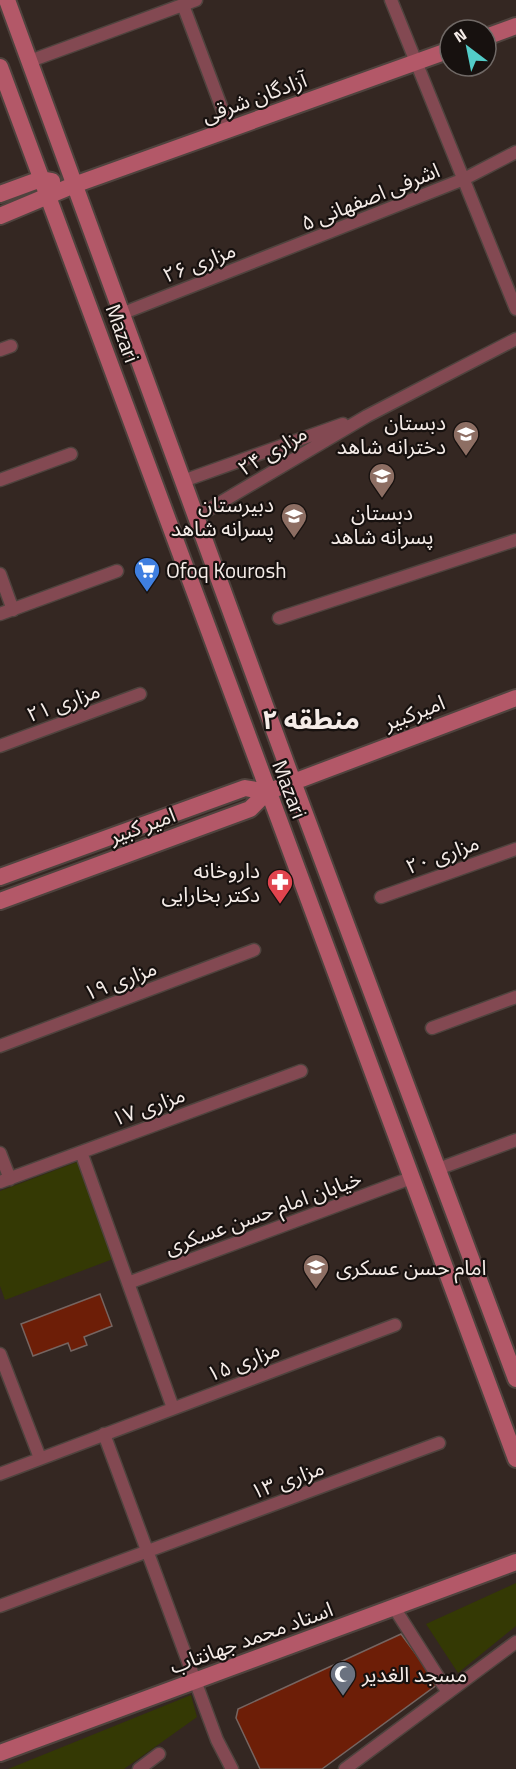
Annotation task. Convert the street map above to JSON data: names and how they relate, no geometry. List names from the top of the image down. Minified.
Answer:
{"streets":{"main road":["آزادگان شرقی","Mazari","امیرکبیر","امیر کبیر","استاد محمد جهانتاب"],"street":["اشرفی اصفهانی ۵","مزاری ۲۶","مزاری ۲۴","مزاری ۲۱","مزاری ۲۰","مزاری ۱۹","مزاری ۱۷","خیابان امام حسن عسکری","مزاری ۱۵","مزاری ۱۳"]},"crossings":[["آزادگان شرقی","Mazari"],["اشرفی اصفهانی ۵","مزاری ۲۶"],["مزاری ۲۶","Mazari"],["Mazari","مزاری ۲۴"],["Mazari","امیرکبیر"],["Mazari","امیر کبیر"],["Mazari","خیابان امام حسن عسکری"],["امیرکبیر","امیر کبیر"]],"districts":["منطقه ۲"],"places":{"school or university":["دبستان دخترانه شاهد","دبستان پسرانه شاهد","دبیرستان پسرانه شاهد","امام حسن عسکری"],"supermarket":["Ofoq Kourosh"],"pharmacy":["داروخانه دکتر بخارایی"],"mosque":["مسجد الغدیر"]},"north":"top left"}
